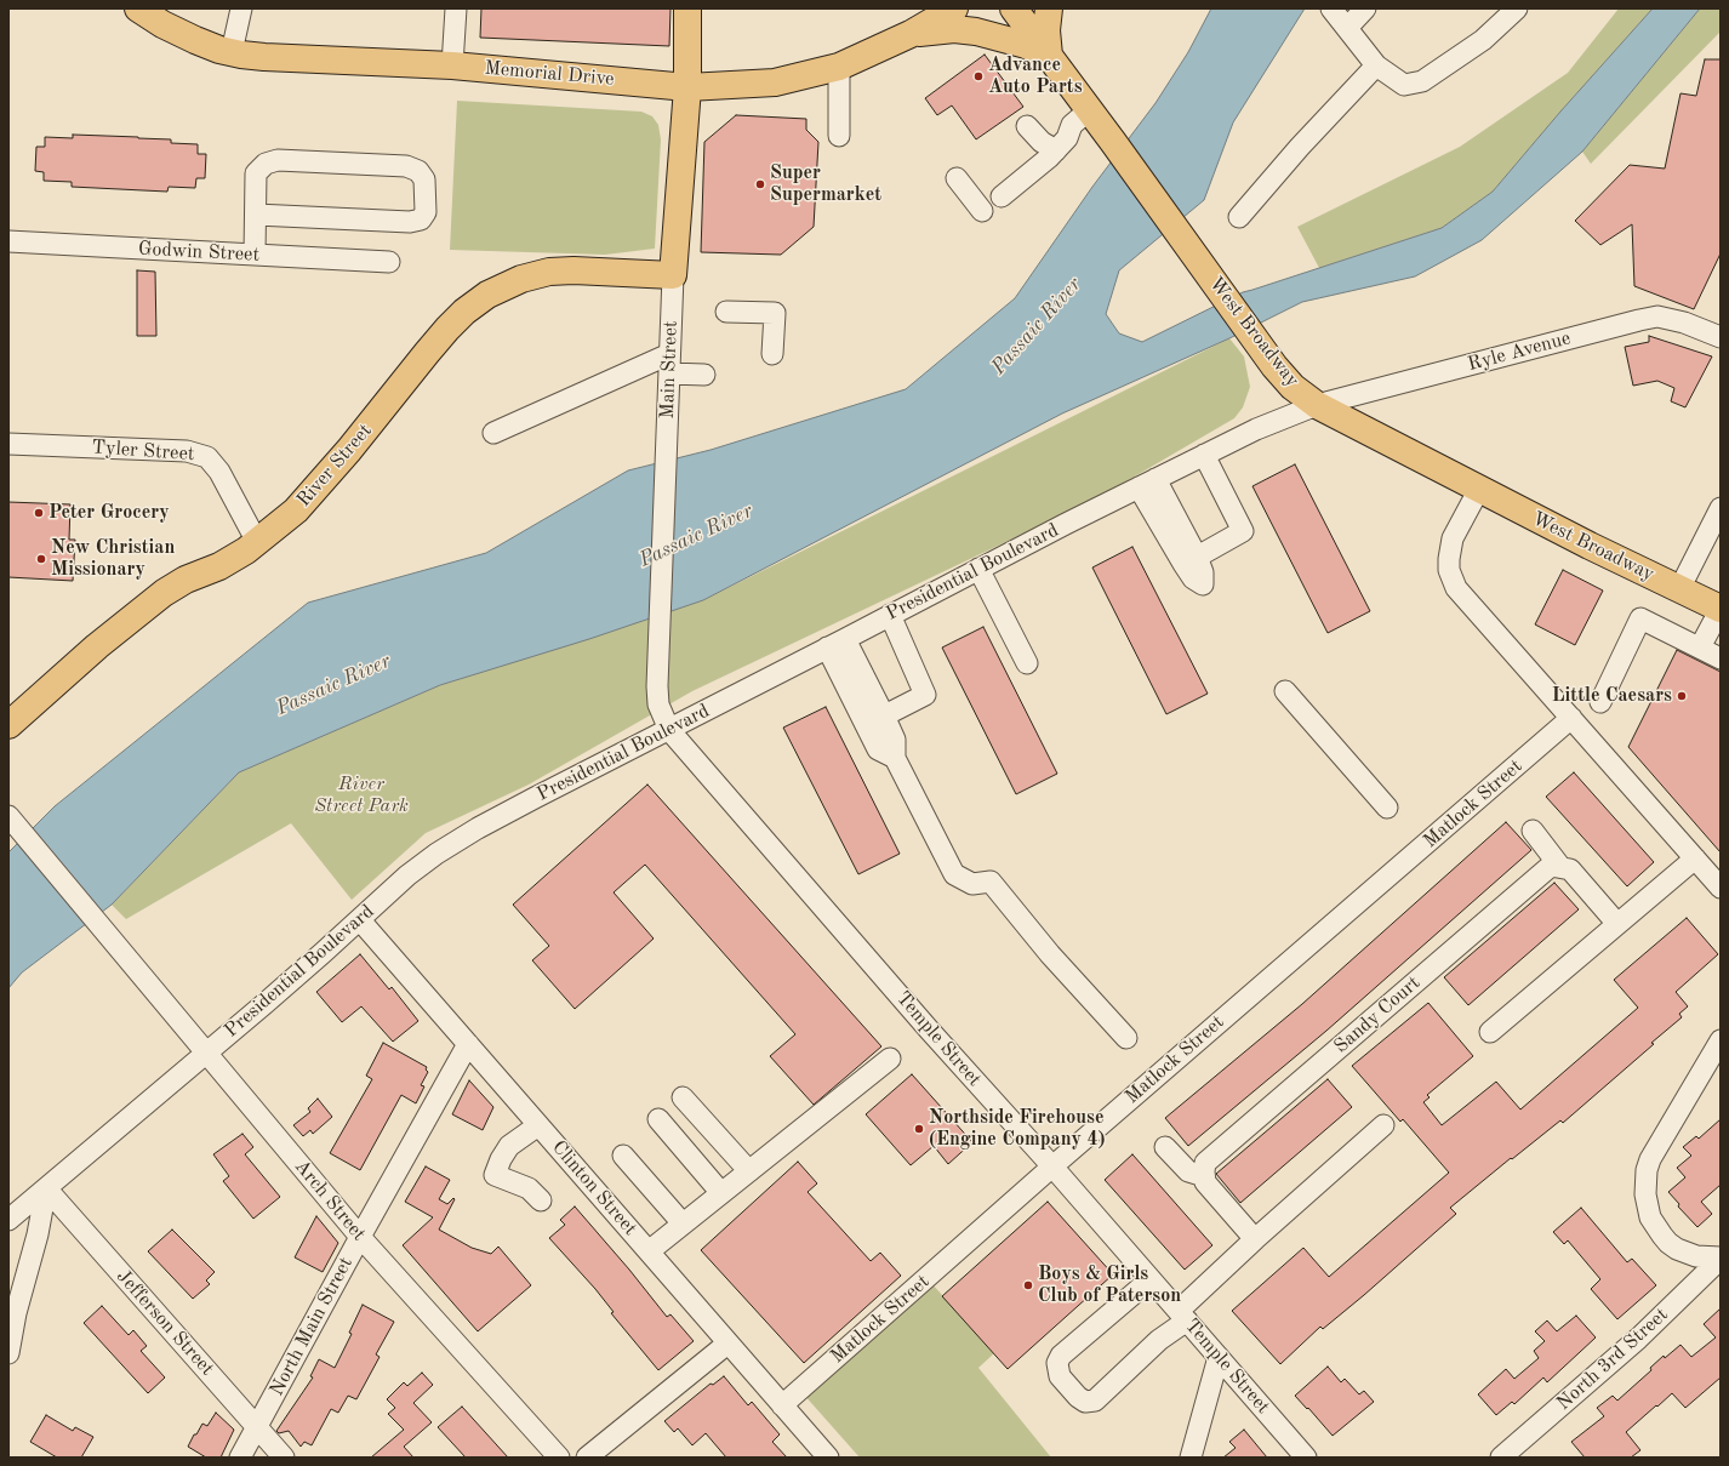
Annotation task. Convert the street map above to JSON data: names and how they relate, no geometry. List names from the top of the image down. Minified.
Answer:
{"streets":{"main road":["Memorial Drive","West Broadway","Main Street","River Street"],"street":["Godwin Street","Ryle Avenue","Tyler Street","Presidential Boulevard","Matlock Street","Sandy Court","Temple Street","Clinton Street","Arch Street","Jefferson Street","North Main Street","North 3rd Street"]},"crossings":[["Memorial Drive","Main Street"],["West Broadway","Ryle Avenue"],["West Broadway","Presidential Boulevard"],["Ryle Avenue","Presidential Boulevard"],["Main Street","River Street"],["Main Street","Presidential Boulevard"],["Main Street","Temple Street"],["Tyler Street","River Street"],["Presidential Boulevard","Temple Street"],["Presidential Boulevard","Clinton Street"],["Presidential Boulevard","Arch Street"],["Presidential Boulevard","Jefferson Street"],["Matlock Street","Temple Street"],["Matlock Street","Clinton Street"],["Clinton Street","North Main Street"],["Arch Street","North Main Street"],["Jefferson Street","North Main Street"]],"water":["Passaic River"],"parks":["River Street Park"],"places":["Advance Auto Parts","Super Supermarket","Peter Grocery","New Christian Missionary","Little Caesars","Northside Firehouse (Engine Company 4)","Boys & Girls Club of Paterson"]}
